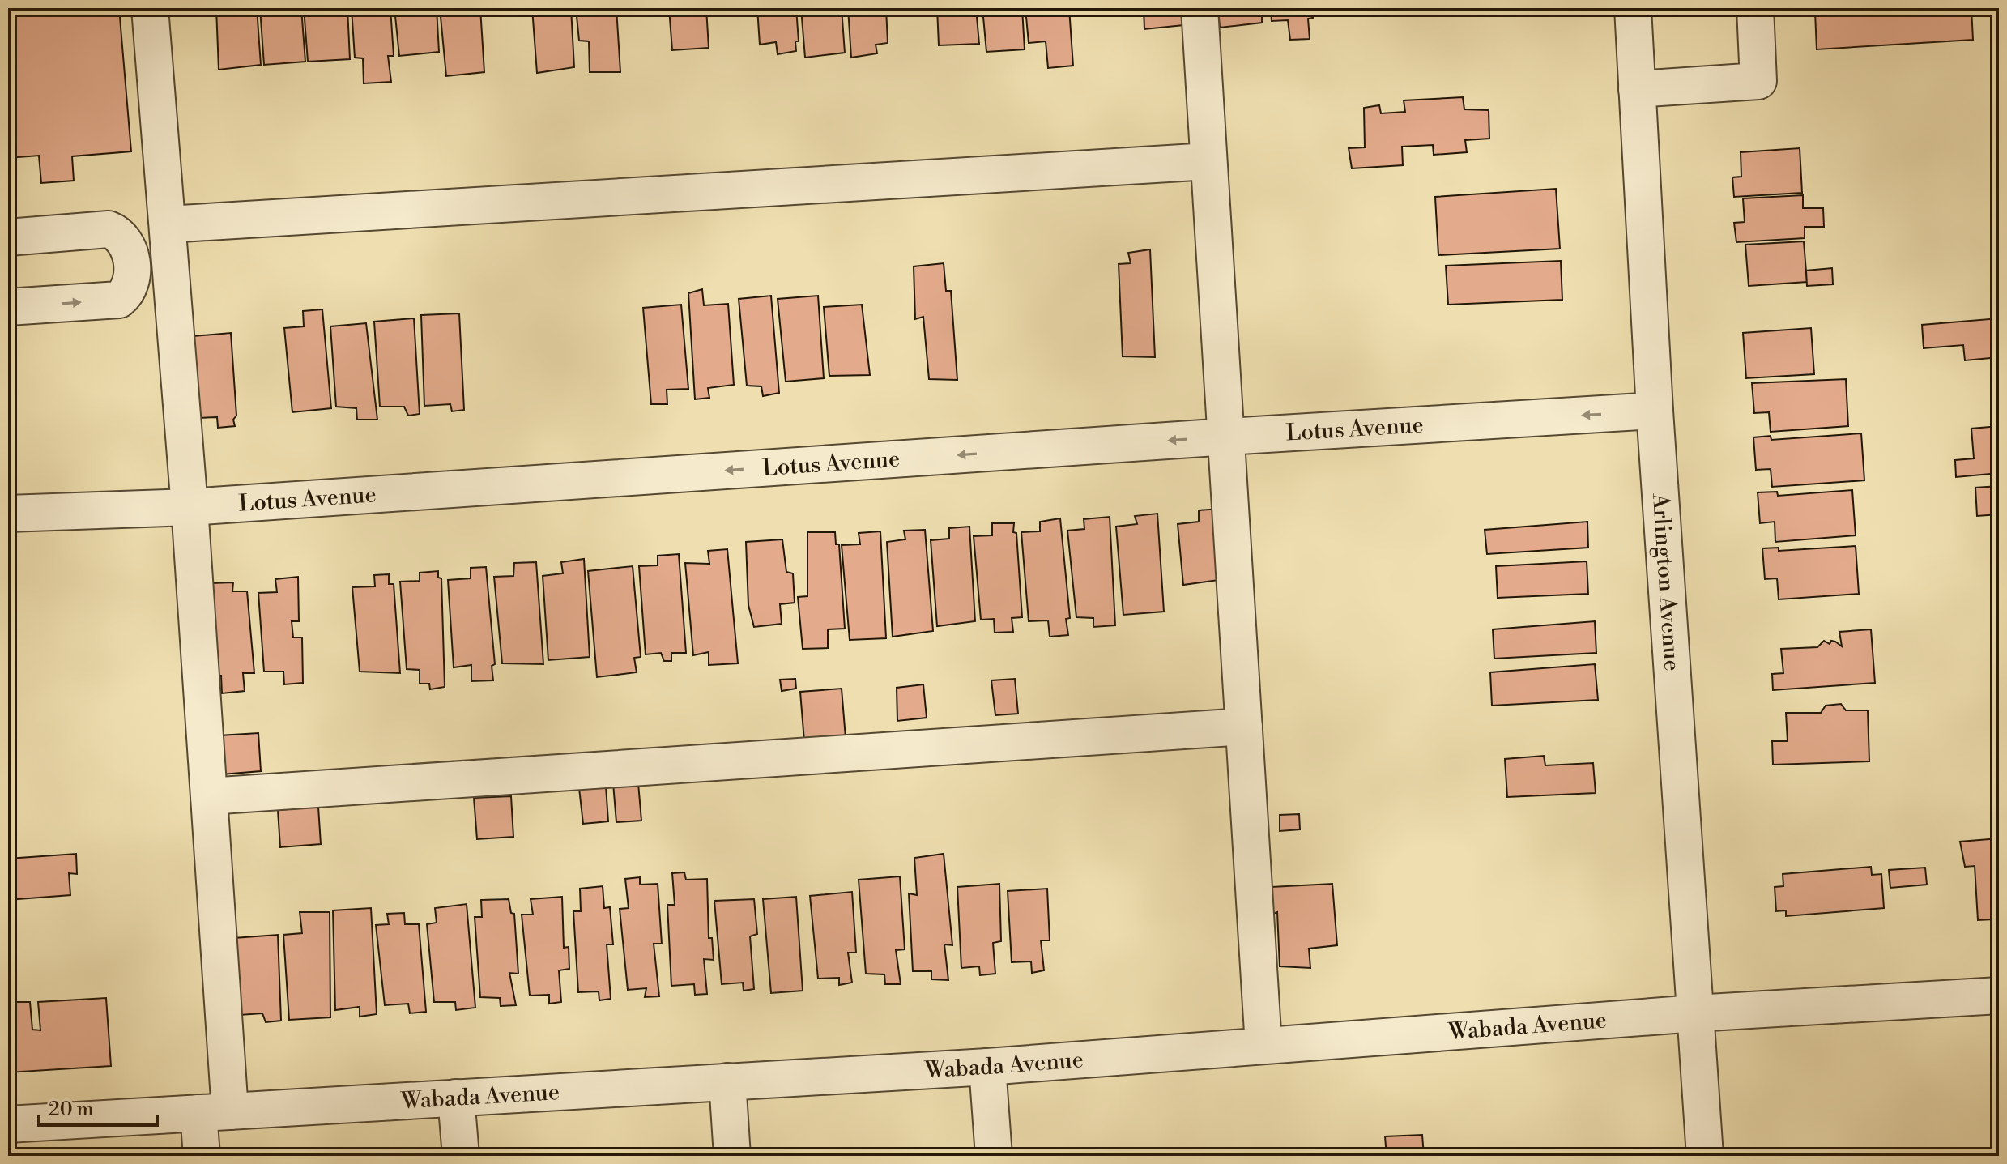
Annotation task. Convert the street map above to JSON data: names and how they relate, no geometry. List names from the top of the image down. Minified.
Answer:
{"streets":{"street":["Lotus Avenue","Arlington Avenue","Wabada Avenue"]},"crossings":[["Lotus Avenue","Arlington Avenue"],["Arlington Avenue","Wabada Avenue"]],"scale_bar":"20 m"}
